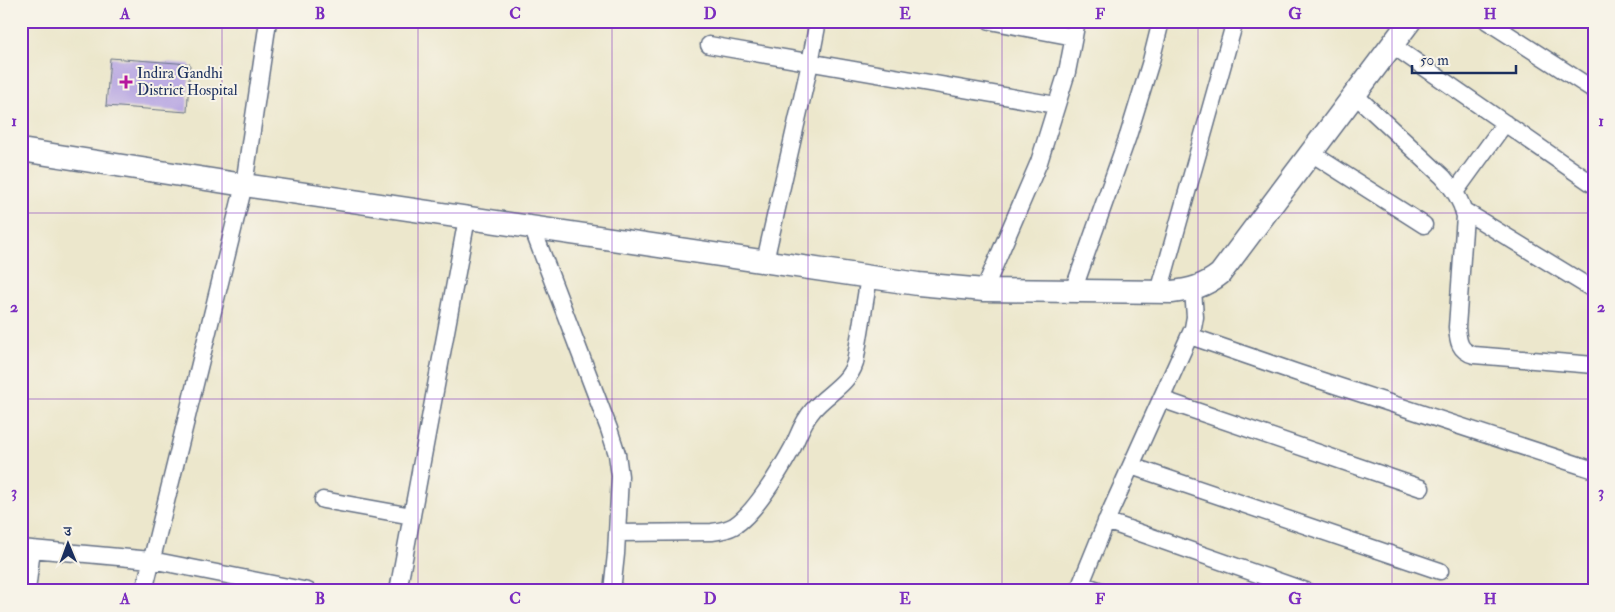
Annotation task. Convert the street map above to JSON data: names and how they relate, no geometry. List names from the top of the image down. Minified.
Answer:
{"places":{"health":["Indira Gandhi District Hospital"]},"scale_bar":"50 m","north":"top","grid":{"columns":["A","B","C","D","E","F","G","H"],"rows":["1","2","3"]}}
